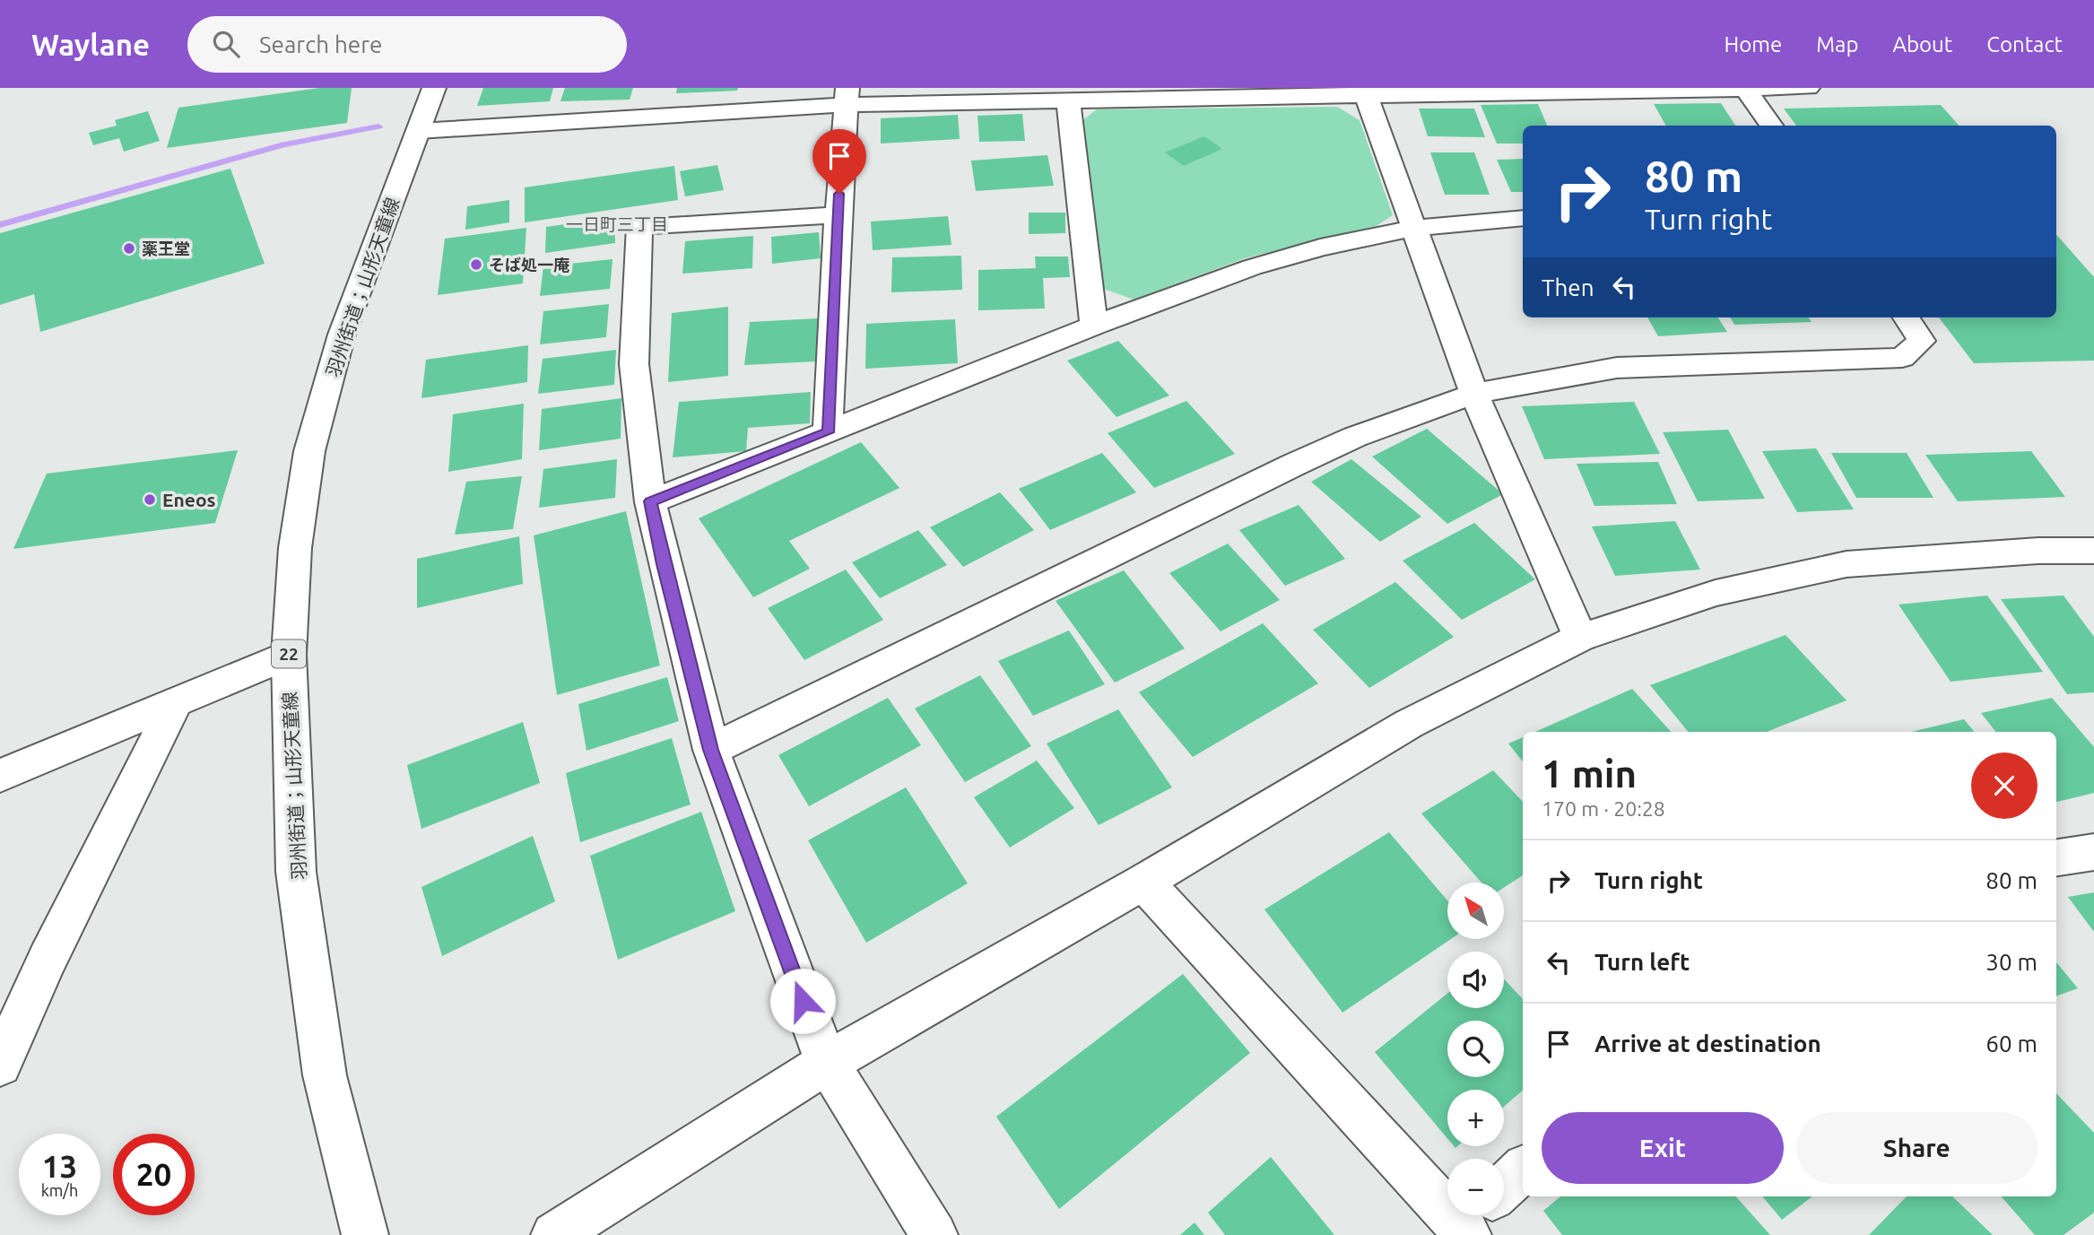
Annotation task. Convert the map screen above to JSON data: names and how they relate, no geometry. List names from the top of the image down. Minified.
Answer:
{"streets":{"main road":["羽州街道；山形天童線","22"]},"districts":["一日町三丁目"],"places":["薬王堂","そば処一庵","Eneos"],"north":"top left","page":{"header":"Waylane","search":"Search here","nav":["Home","Map","About","Contact"],"turn":["80 m","Turn right"],"then":"Then","heading":["1 min","170 m · 20:28"],"list":[{"name":"Turn right","value":"80 m"},{"name":"Turn left","value":"30 m"},{"name":"Arrive at destination","value":"60 m"}],"map_buttons":["+","−"],"buttons":["Exit","Share"],"speed":"13 km/h","limit":"20"}}
